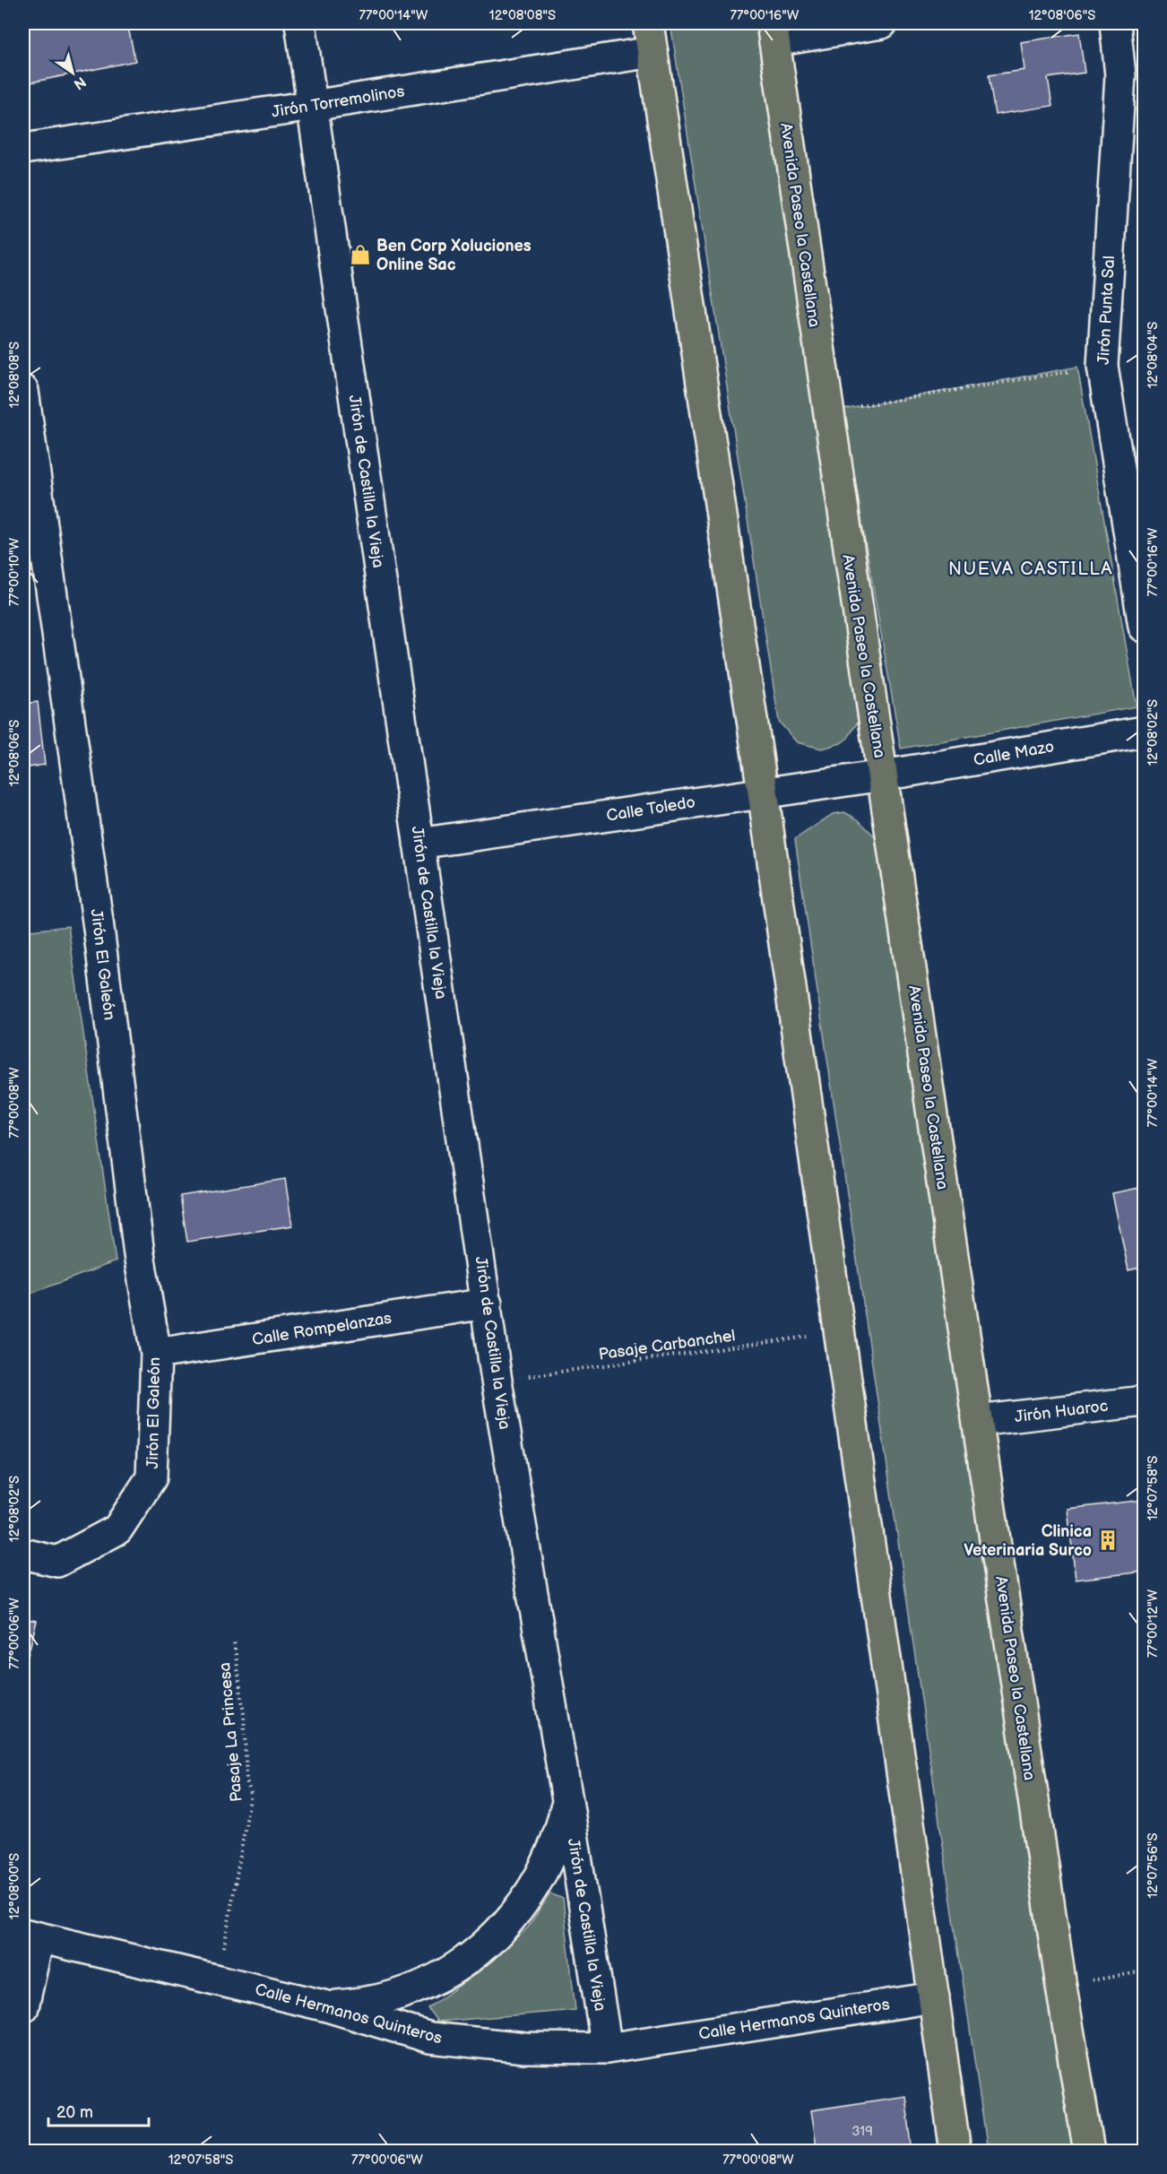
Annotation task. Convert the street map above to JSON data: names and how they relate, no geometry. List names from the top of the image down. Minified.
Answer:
{"streets":{"main road":["Avenida Paseo la Castellana"],"street":["Jirón Torremolinos","Jirón Punta Sal","Jirón de Castilla la Vieja","Calle Mazo","Calle Toledo","Jirón El Galeón","Calle Rompelanzas","Jirón Huaroc","Calle Hermanos Quinteros"],"path":["Pasaje Carbanchel","Pasaje La Princesa"]},"crossings":[["Jirón Torremolinos","Jirón de Castilla la Vieja"],["Avenida Paseo la Castellana","Calle Mazo"],["Avenida Paseo la Castellana","Calle Toledo"],["Avenida Paseo la Castellana","Jirón Huaroc"],["Jirón de Castilla la Vieja","Calle Toledo"],["Jirón de Castilla la Vieja","Calle Rompelanzas"],["Jirón de Castilla la Vieja","Pasaje Carbanchel"],["Jirón de Castilla la Vieja","Calle Hermanos Quinteros"],["Calle Mazo","Calle Toledo"],["Jirón El Galeón","Calle Rompelanzas"]],"districts":["NUEVA CASTILLA"],"places":{"shop":["Ben Corp Xoluciones Online Sac"],"building":["Clinica Veterinaria Surco"]},"house_numbers":["319"],"scale_bar":"20 m","north":"bottom right","coordinates":["77°00'14\"W","12°08'08\"S","77°00'16\"W","12°08'06\"S","12°08'04\"S","77°00'10\"W","12°08'02\"S","77°00'08\"W","12°07'58\"S","77°00'12\"W","77°00'06\"W","12°07'56\"S","12°08'00\"S"]}
